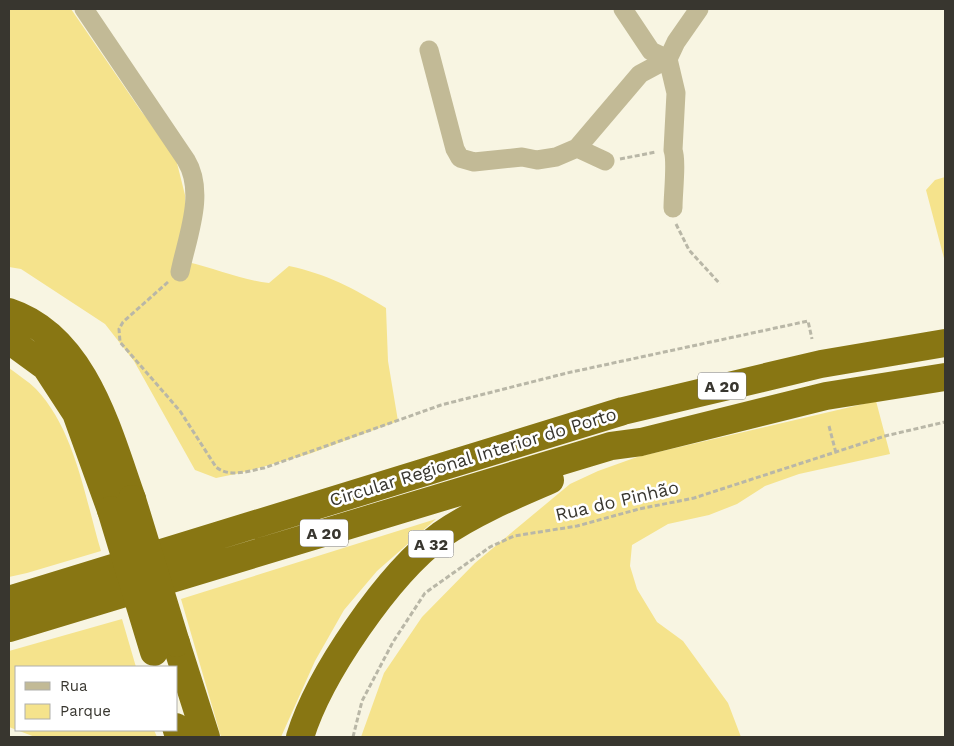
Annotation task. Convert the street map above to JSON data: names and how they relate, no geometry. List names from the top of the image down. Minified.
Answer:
{"streets":{"highway":["A 20","Circular Regional Interior do Porto","A 32"],"path":["Rua do Pinhão"]},"crossings":[["Circular Regional Interior do Porto","A 32"]],"legend":["Rua","Parque"]}
